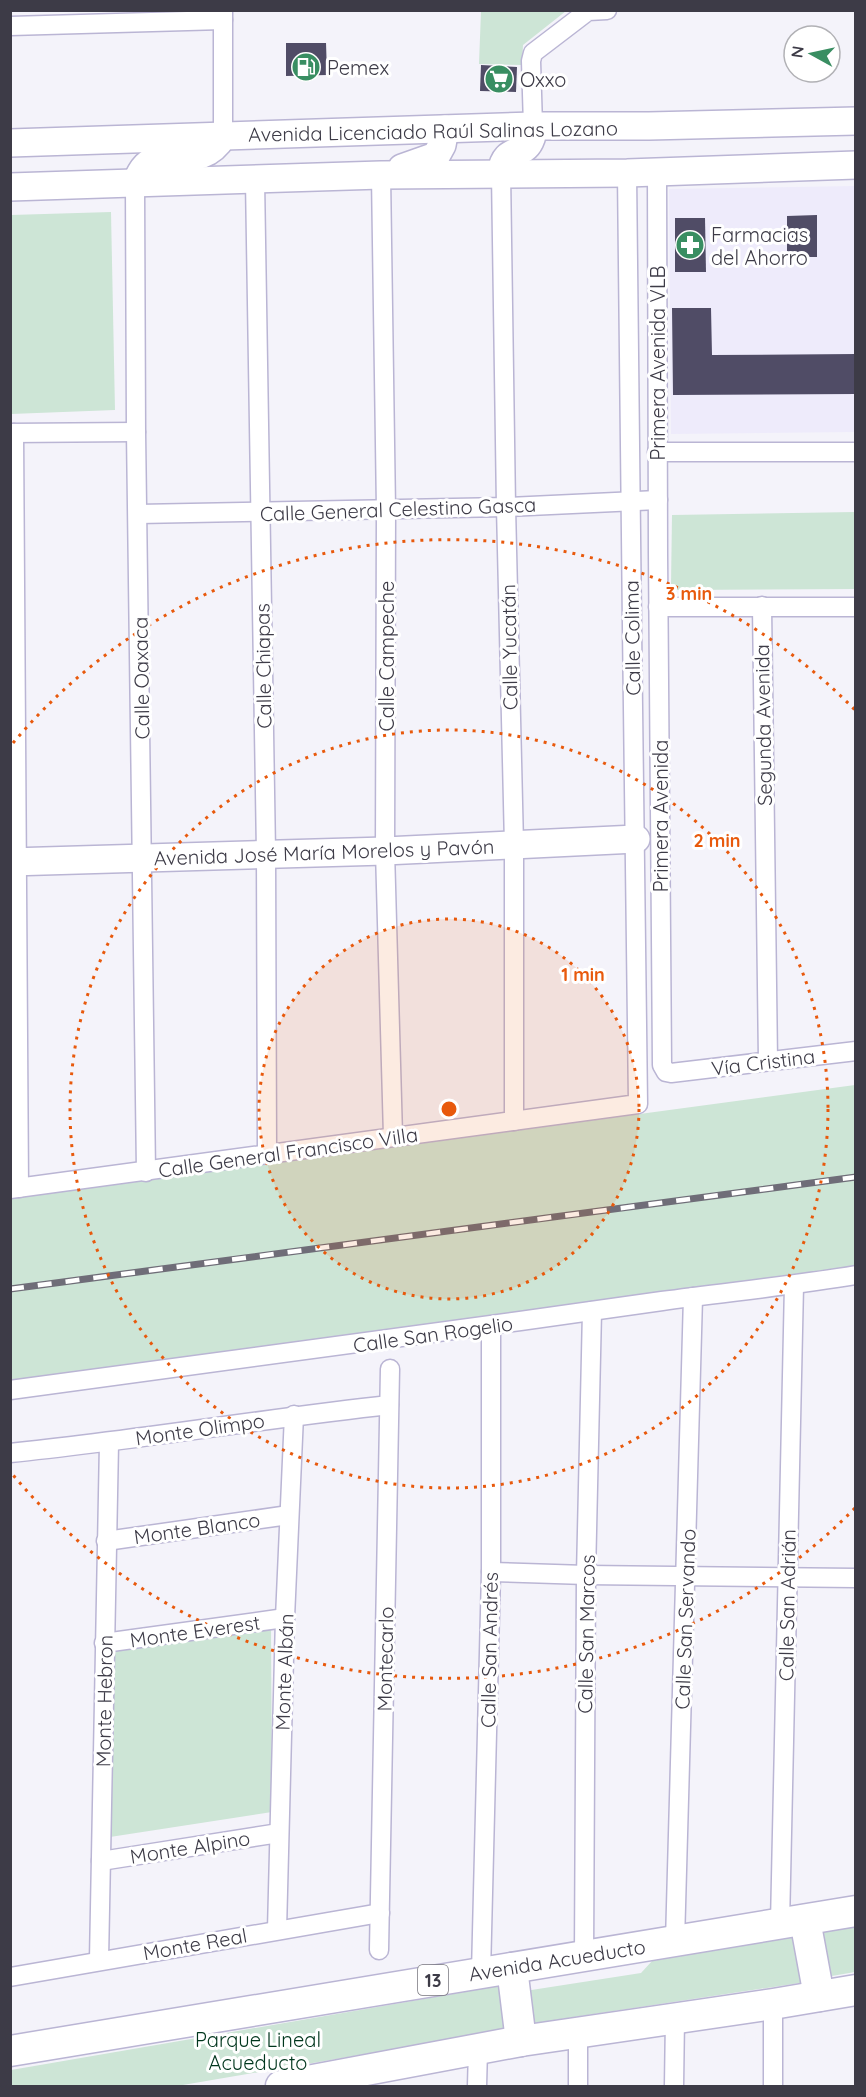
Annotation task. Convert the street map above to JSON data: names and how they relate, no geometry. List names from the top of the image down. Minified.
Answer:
{"streets":{"main road":["Avenida Licenciado Raúl Salinas Lozano","Avenida José María Morelos y Pavón","Avenida Acueducto","13"],"street":["Primera Avenida VLB","Calle General Celestino Gasca","Calle Colima","Calle Yucatán","Calle Campeche","Calle Chiapas","Calle Oaxaca","Segunda Avenida","Primera Avenida","Vía Cristina","Calle General Francisco Villa","Calle San Rogelio","Monte Olimpo","Monte Blanco","Calle San Adrián","Calle San Servando","Monte Everest","Calle San Marcos","Calle San Andrés","Montecarlo","Monte Albán","Monte Hebron","Monte Alpino","Monte Real"]},"crossings":[["Primera Avenida VLB","Calle General Celestino Gasca"],["Primera Avenida VLB","Primera Avenida"],["Calle General Celestino Gasca","Calle Colima"],["Calle General Celestino Gasca","Calle Yucatán"],["Calle General Celestino Gasca","Calle Campeche"],["Calle General Celestino Gasca","Calle Chiapas"],["Calle General Celestino Gasca","Calle Oaxaca"],["Calle Colima","Avenida José María Morelos y Pavón"],["Calle Colima","Calle General Francisco Villa"],["Calle Yucatán","Avenida José María Morelos y Pavón"],["Calle Yucatán","Calle General Francisco Villa"],["Calle Campeche","Avenida José María Morelos y Pavón"],["Calle Campeche","Calle General Francisco Villa"],["Calle Chiapas","Avenida José María Morelos y Pavón"],["Calle Chiapas","Calle General Francisco Villa"],["Calle Oaxaca","Avenida José María Morelos y Pavón"],["Calle Oaxaca","Calle General Francisco Villa"],["Segunda Avenida","Vía Cristina"],["Primera Avenida","Vía Cristina"],["Calle San Rogelio","Calle San Adrián"],["Calle San Rogelio","Calle San Servando"],["Calle San Rogelio","Calle San Marcos"],["Calle San Rogelio","Calle San Andrés"],["Monte Olimpo","Montecarlo"],["Monte Olimpo","Monte Albán"],["Monte Olimpo","Monte Hebron"],["Monte Blanco","Monte Albán"],["Monte Blanco","Monte Hebron"],["Calle San Adrián","Avenida Acueducto"],["Calle San Servando","Avenida Acueducto"],["Monte Everest","Monte Albán"],["Monte Everest","Monte Hebron"],["Calle San Marcos","Avenida Acueducto"],["Calle San Andrés","Avenida Acueducto"],["Montecarlo","Monte Real"],["Monte Albán","Monte Alpino"],["Monte Albán","Monte Real"],["Monte Hebron","Monte Alpino"],["Monte Hebron","Monte Real"]],"parks":["Parque Lineal Acueducto"],"places":{"fuel station":["Pemex"],"supermarket":["Oxxo"],"pharmacy":["Farmacias del Ahorro"]},"north":"left","rings":["3 min","2 min","1 min"]}
